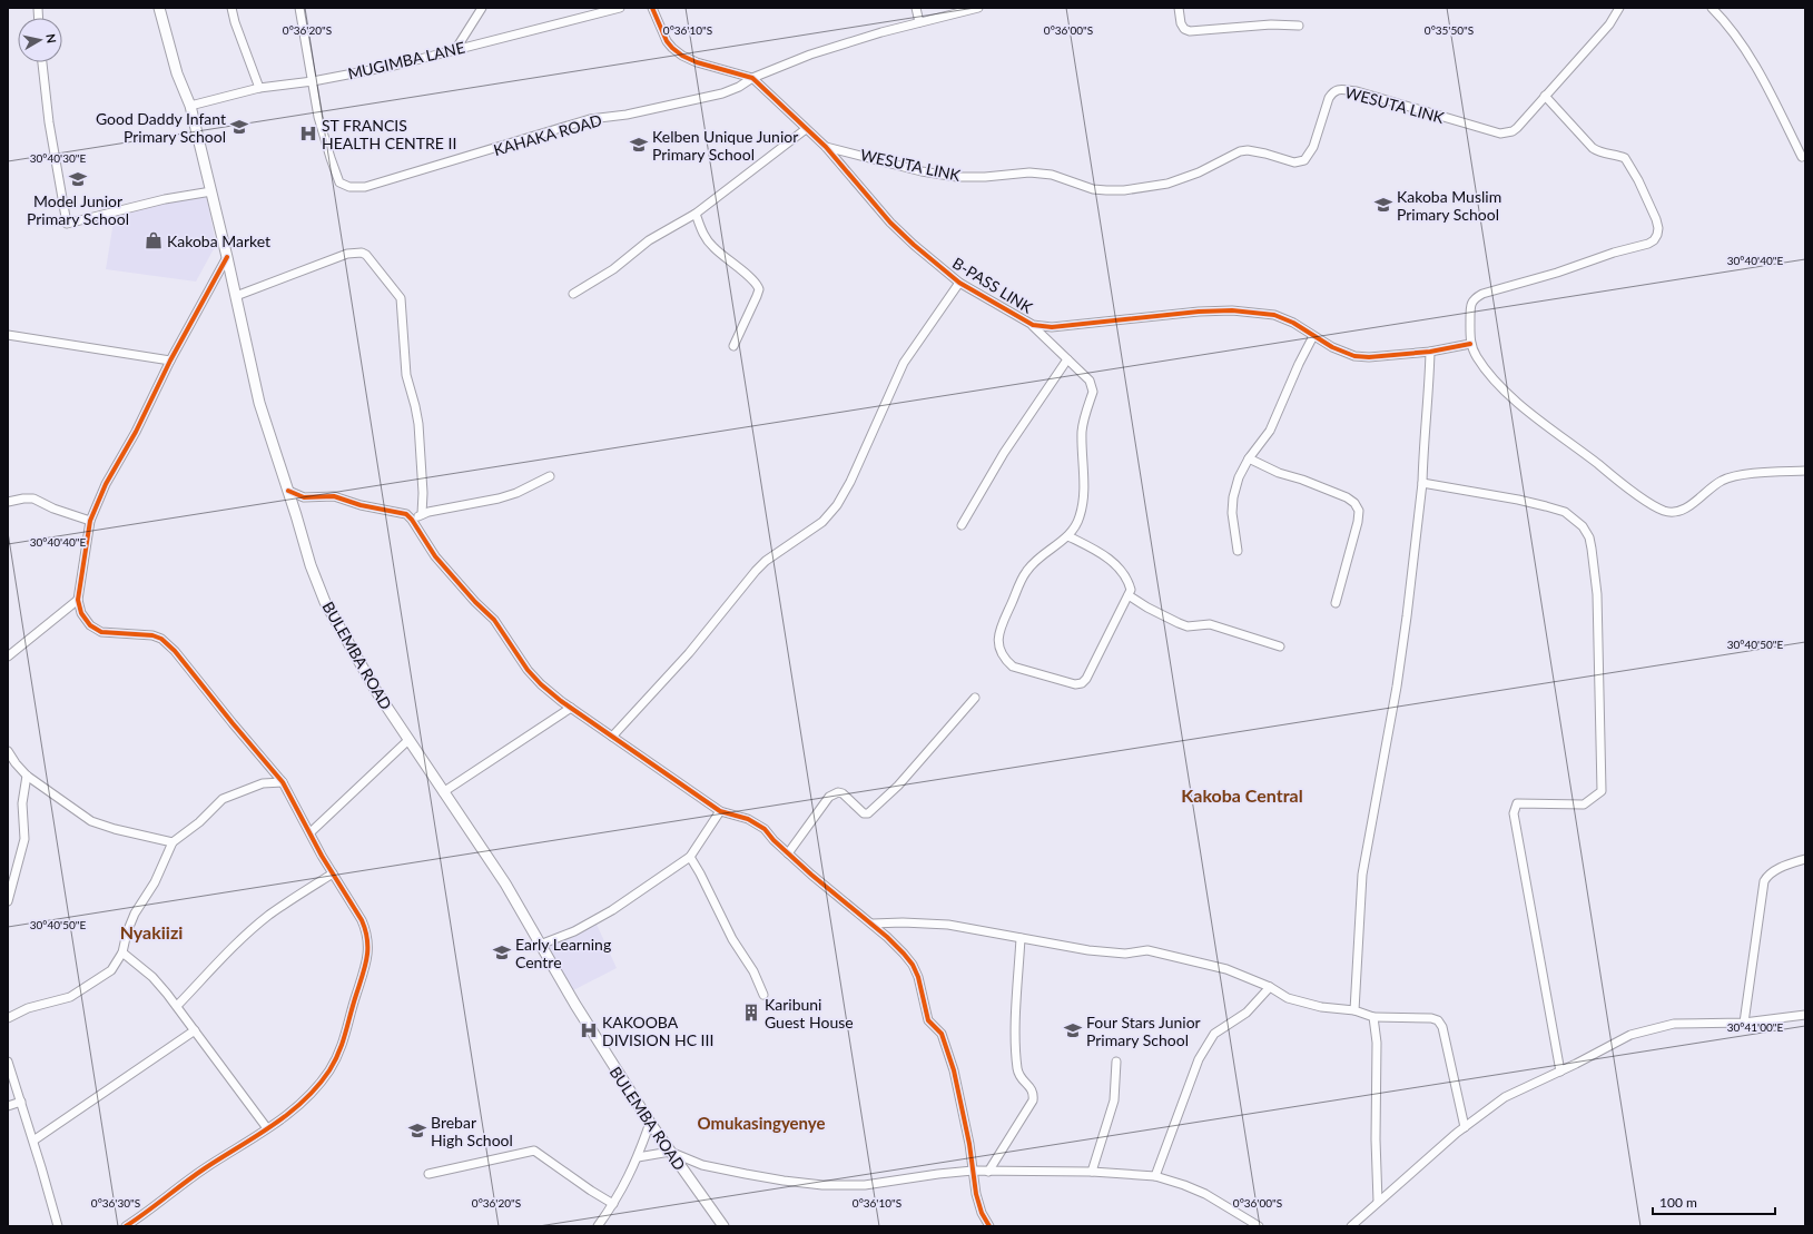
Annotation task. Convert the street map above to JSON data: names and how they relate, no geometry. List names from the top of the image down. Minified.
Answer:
{"streets":{"main road":["BULEMBA ROAD"],"street":["MUGIMBA LANE","WESUTA LINK","KAHAKA ROAD","B-PASS LINK"]},"crossings":[["MUGIMBA LANE","KAHAKA ROAD"],["MUGIMBA LANE","BULEMBA ROAD"],["WESUTA LINK","B-PASS LINK"],["KAHAKA ROAD","B-PASS LINK"]],"districts":["Kakoba Central","Nyakiizi","Omukasingyenye"],"places":{"school or university":["Good Daddy Infant Primary School","Kelben Unique Junior Primary School","Model Junior Primary School","Kakoba Muslim Primary School","Early Learning Centre","Four Stars Junior Primary School","Brebar High School"],"hospital":["ST FRANCIS HEALTH CENTRE II","KAKOOBA DIVISION HC III"],"shop":["Kakoba Market"],"building":["Karibuni Guest House"]},"scale_bar":"100 m","north":"right","coordinates":["0°36'20\"S","0°36'10\"S","0°36'00\"S","0°35'50\"S","30°40'30\"E","30°40'40\"E","30°40'50\"E","30°41'00\"E","0°36'30\"S"]}
